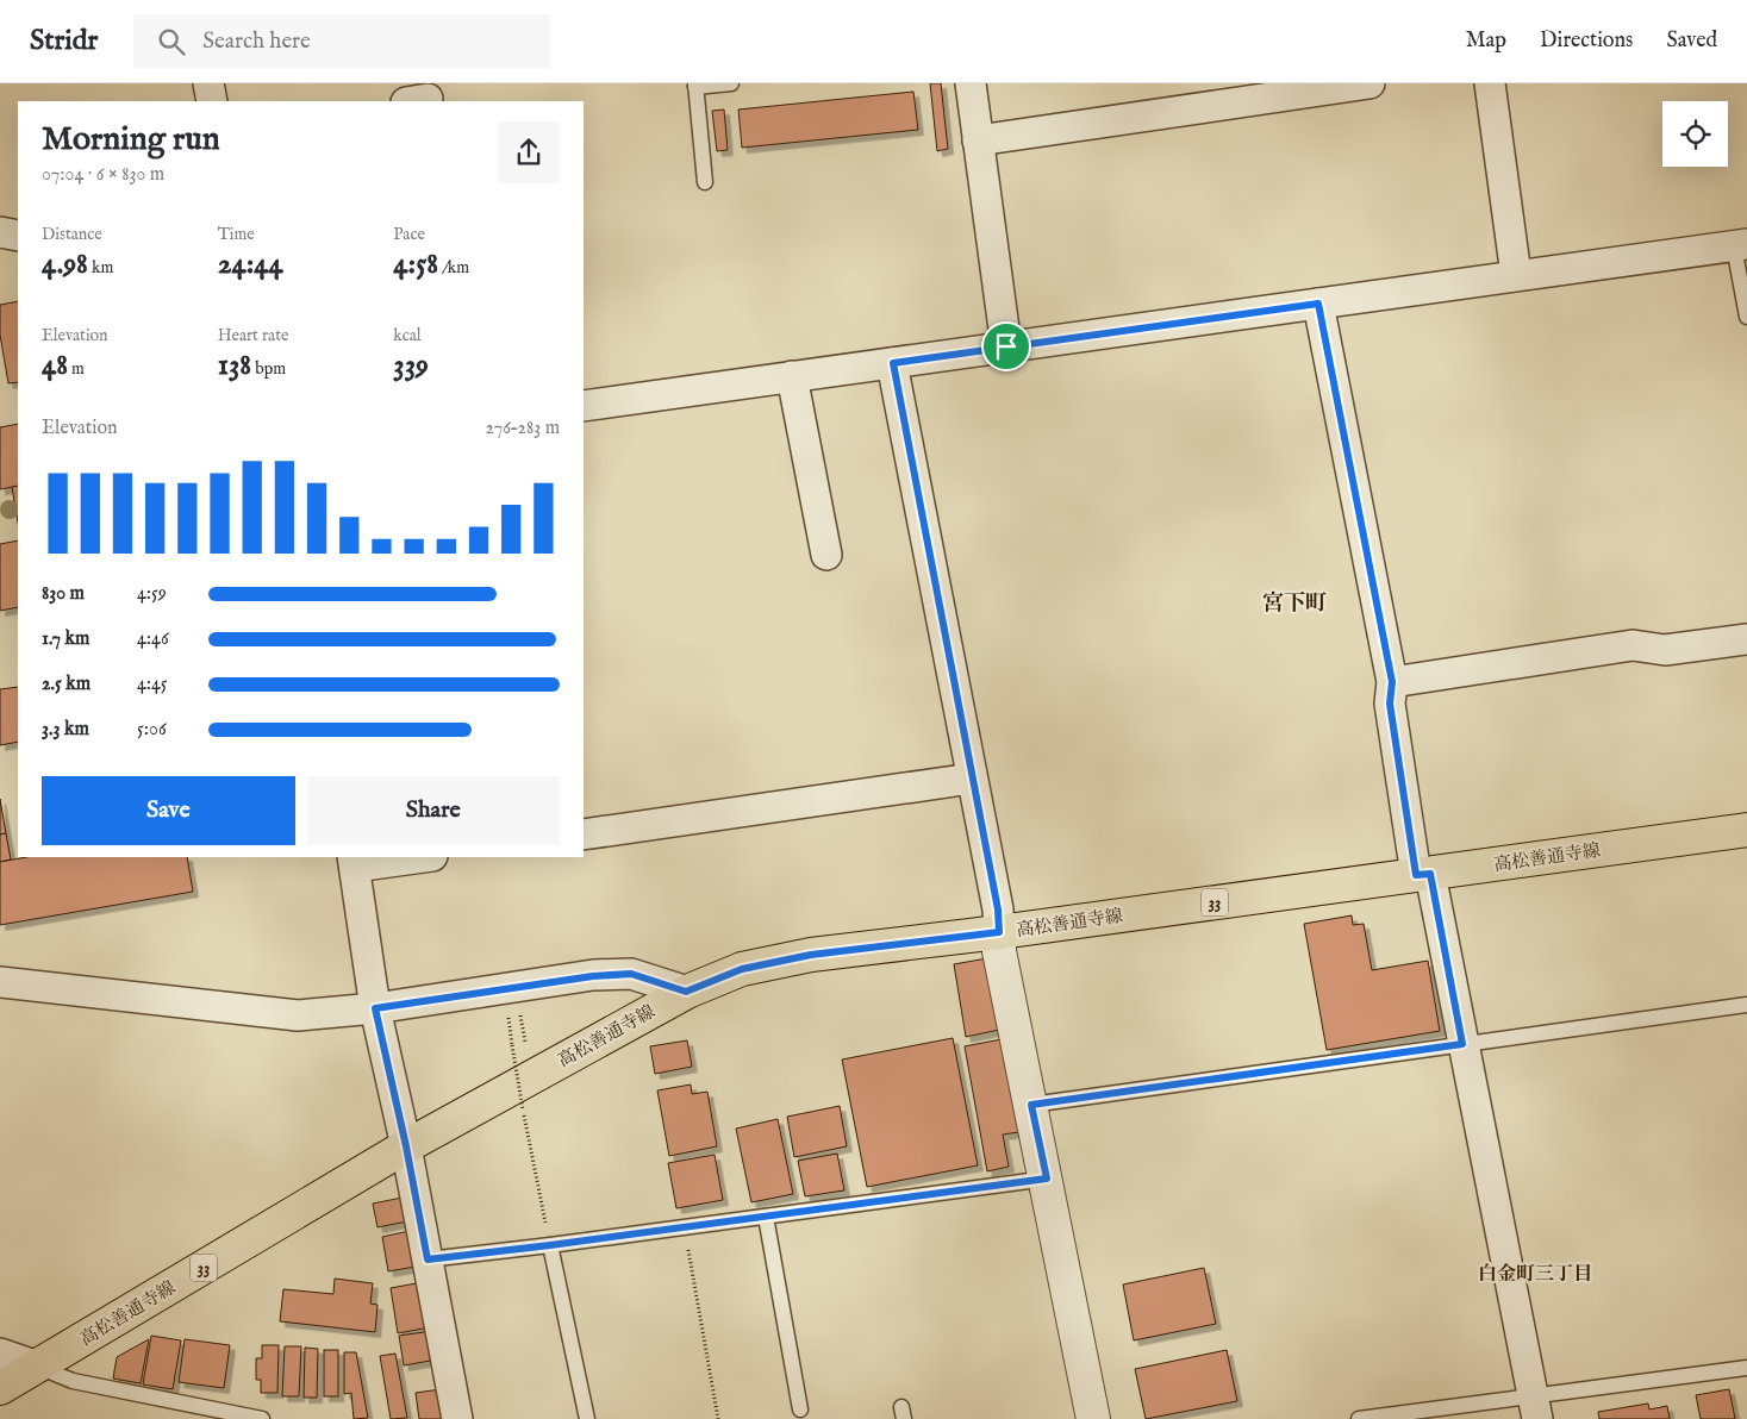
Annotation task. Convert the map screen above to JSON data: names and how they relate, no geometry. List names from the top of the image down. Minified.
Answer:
{"streets":{"main road":["高松善通寺線","33"]},"districts":["宮下町","白金町三丁目"],"page":{"header":"Stridr","search":"Search here","nav":["Map","Directions","Saved"],"heading":["Morning run","07:04 · 6 × 830 m"],"stats":[["Distance","4.98 km"],["Time","24:44"],["Pace","4:58 /km"],["Elevation","48 m"],["Heart rate","138 bpm"],["kcal","339"]],"chart":["Elevation","276–283 m"],"list":[{"name":"830 m","note":"4:59"},{"name":"1.7 km","note":"4:46"},{"name":"2.5 km","note":"4:45"},{"name":"3.3 km","note":"5:06"}],"buttons":["Save","Share"]}}
